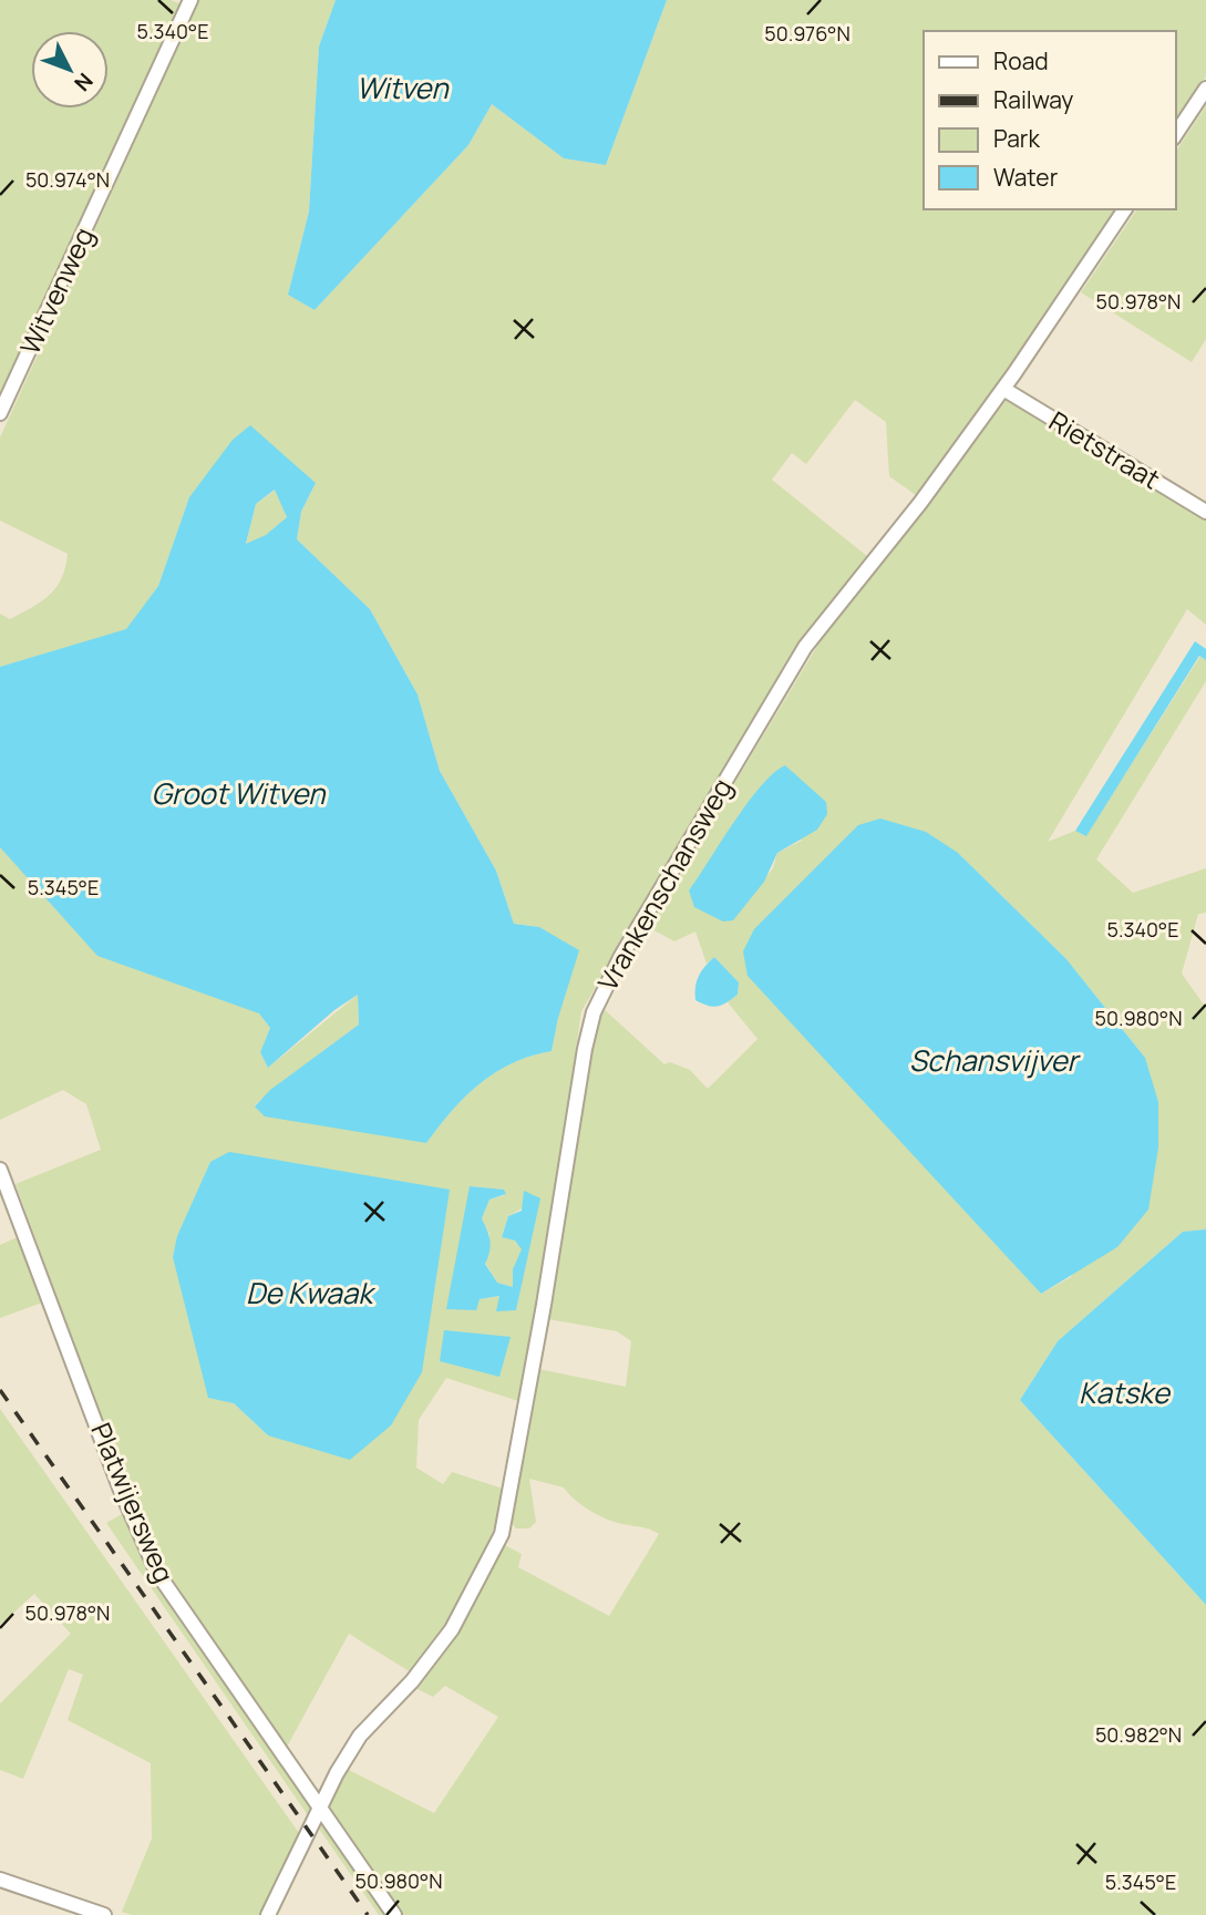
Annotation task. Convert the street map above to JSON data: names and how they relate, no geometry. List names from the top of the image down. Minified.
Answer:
{"streets":{"street":["Witvenweg","Rietstraat","Vrankenschansweg","Platwijersweg"]},"crossings":[["Rietstraat","Vrankenschansweg"],["Vrankenschansweg","Platwijersweg"]],"water":["Witven","Groot Witven","Schansvijver","De Kwaak","Katske"],"legend":["Road","Railway","Park","Water"],"north":"bottom right","coordinates":["5.340°E","50.976°N","50.974°N","50.978°N","5.345°E","50.980°N","50.982°N"]}
